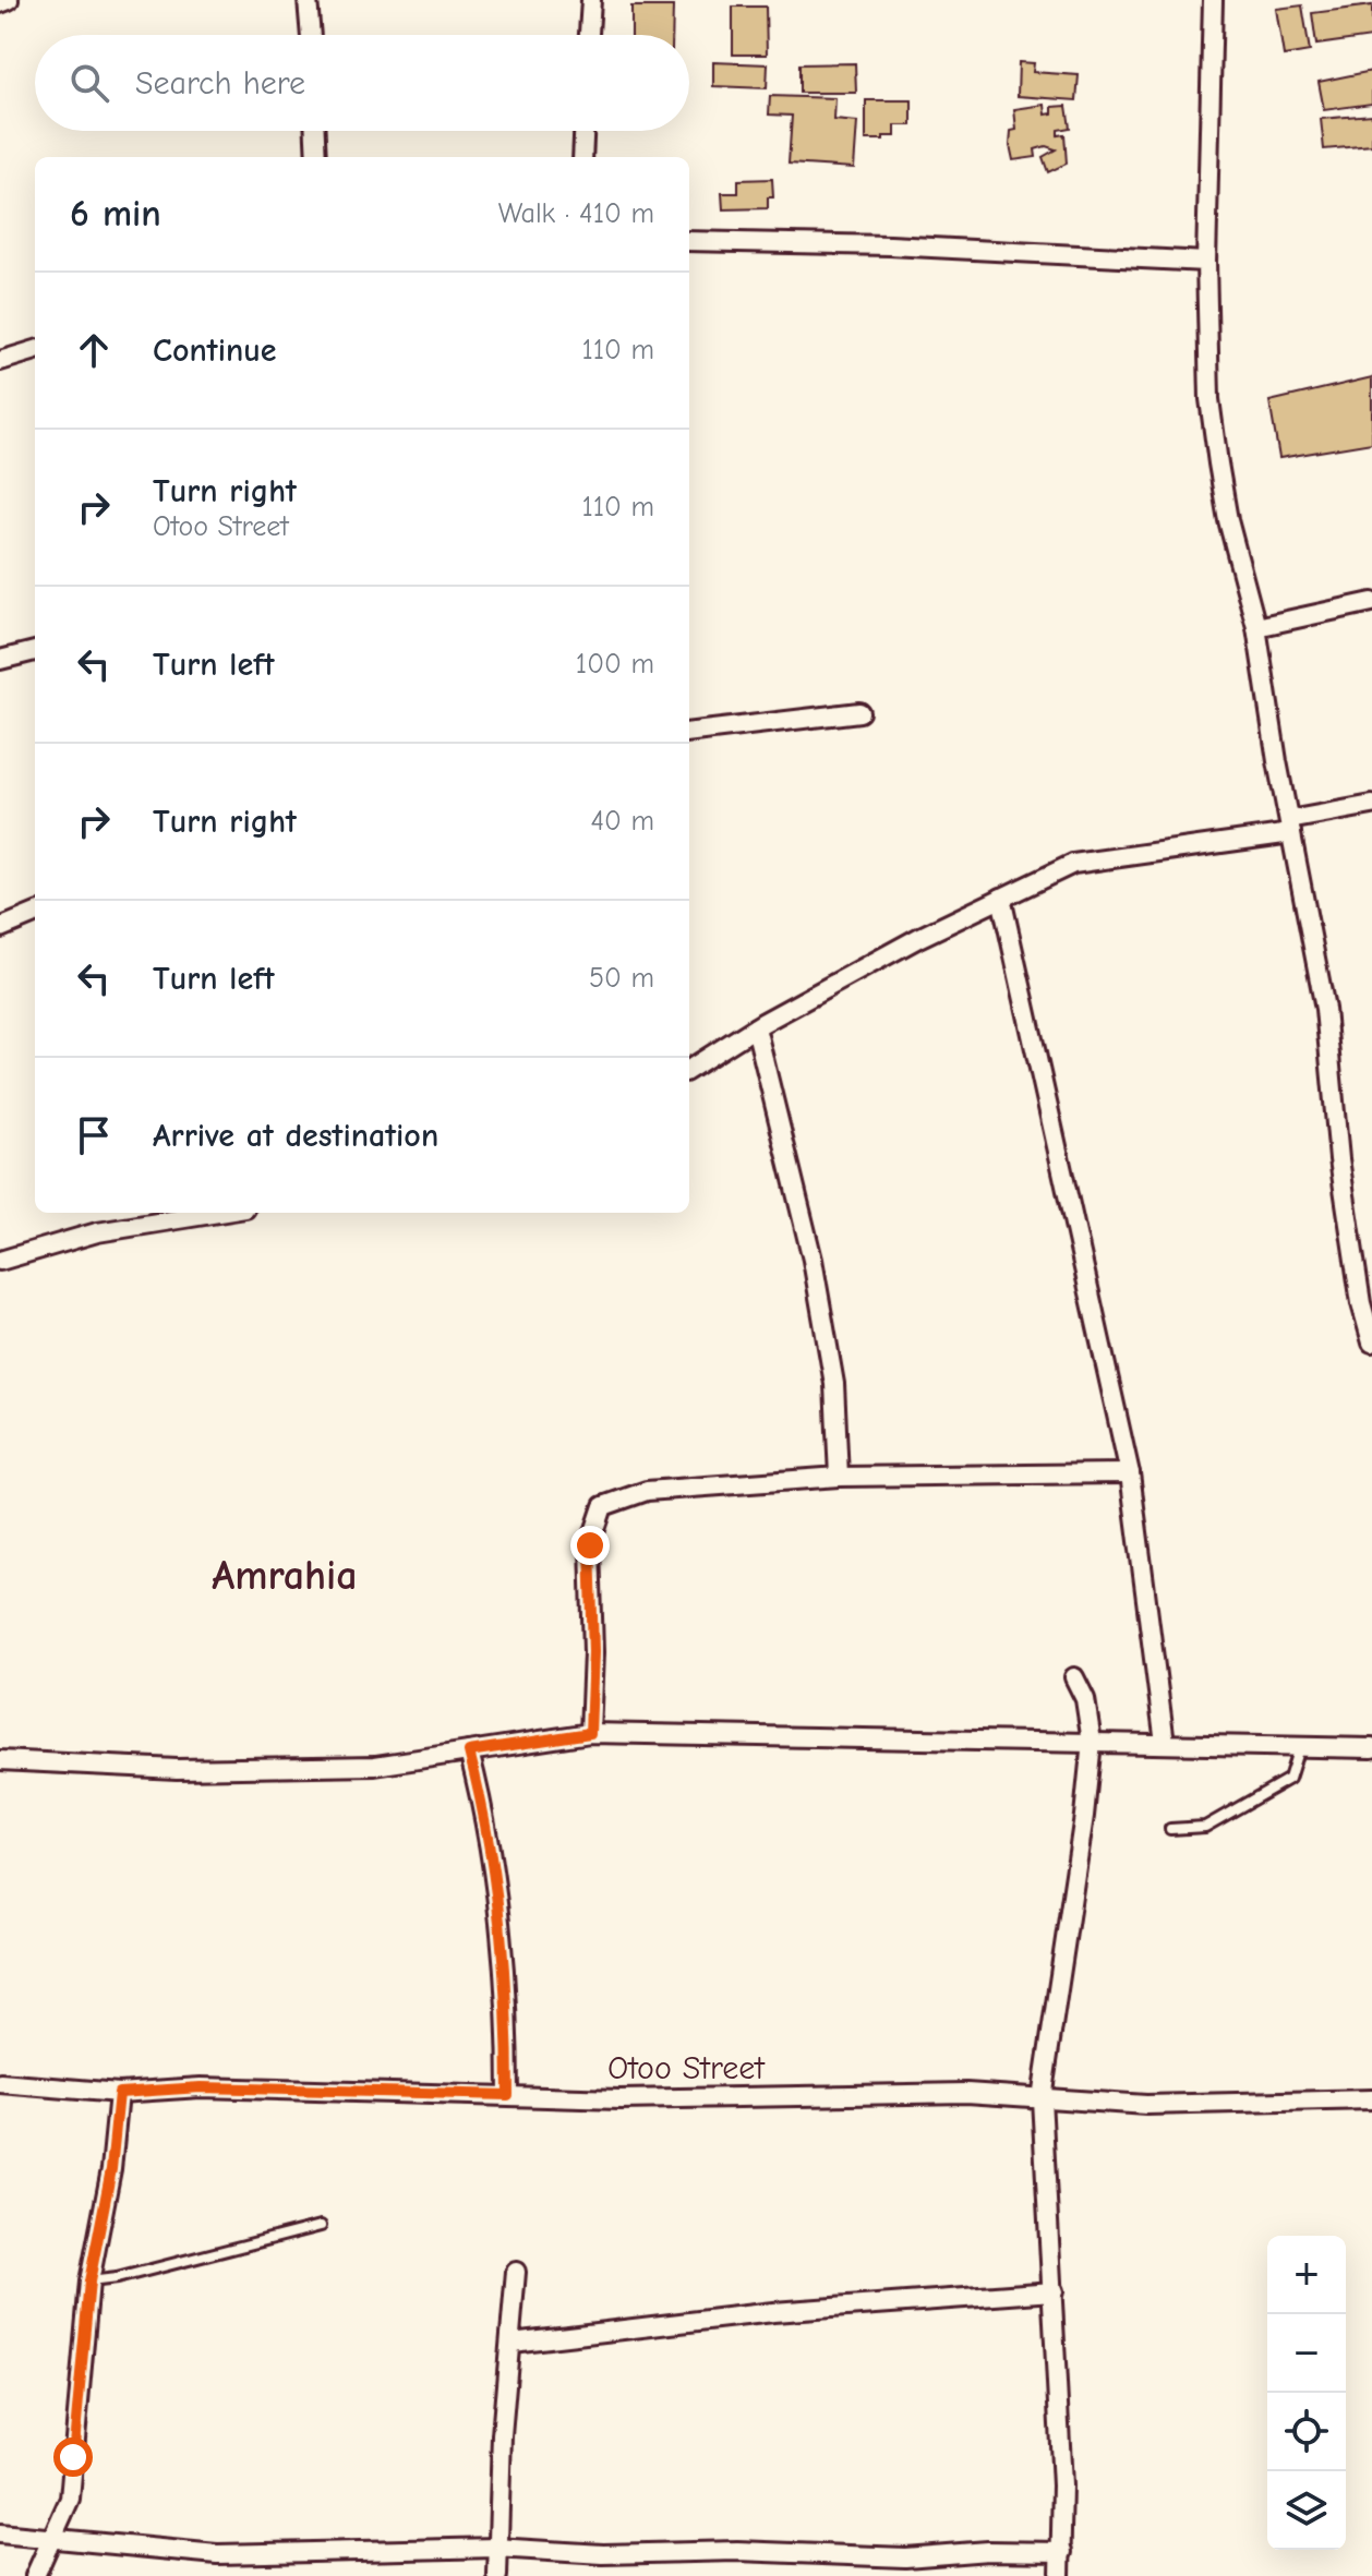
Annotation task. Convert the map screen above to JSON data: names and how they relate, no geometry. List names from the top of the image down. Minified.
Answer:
{"streets":{"street":["Otoo Street"]},"districts":["Amrahia"],"page":{"search":"Search here","heading":["6 min","Walk · 410 m"],"list":[["Continue","110 m"],["Turn right","Otoo Street","110 m"],["Turn left","100 m"],["Turn right","40 m"],["Turn left","50 m"],"Arrive at destination"],"map_buttons":["+","−"]}}
